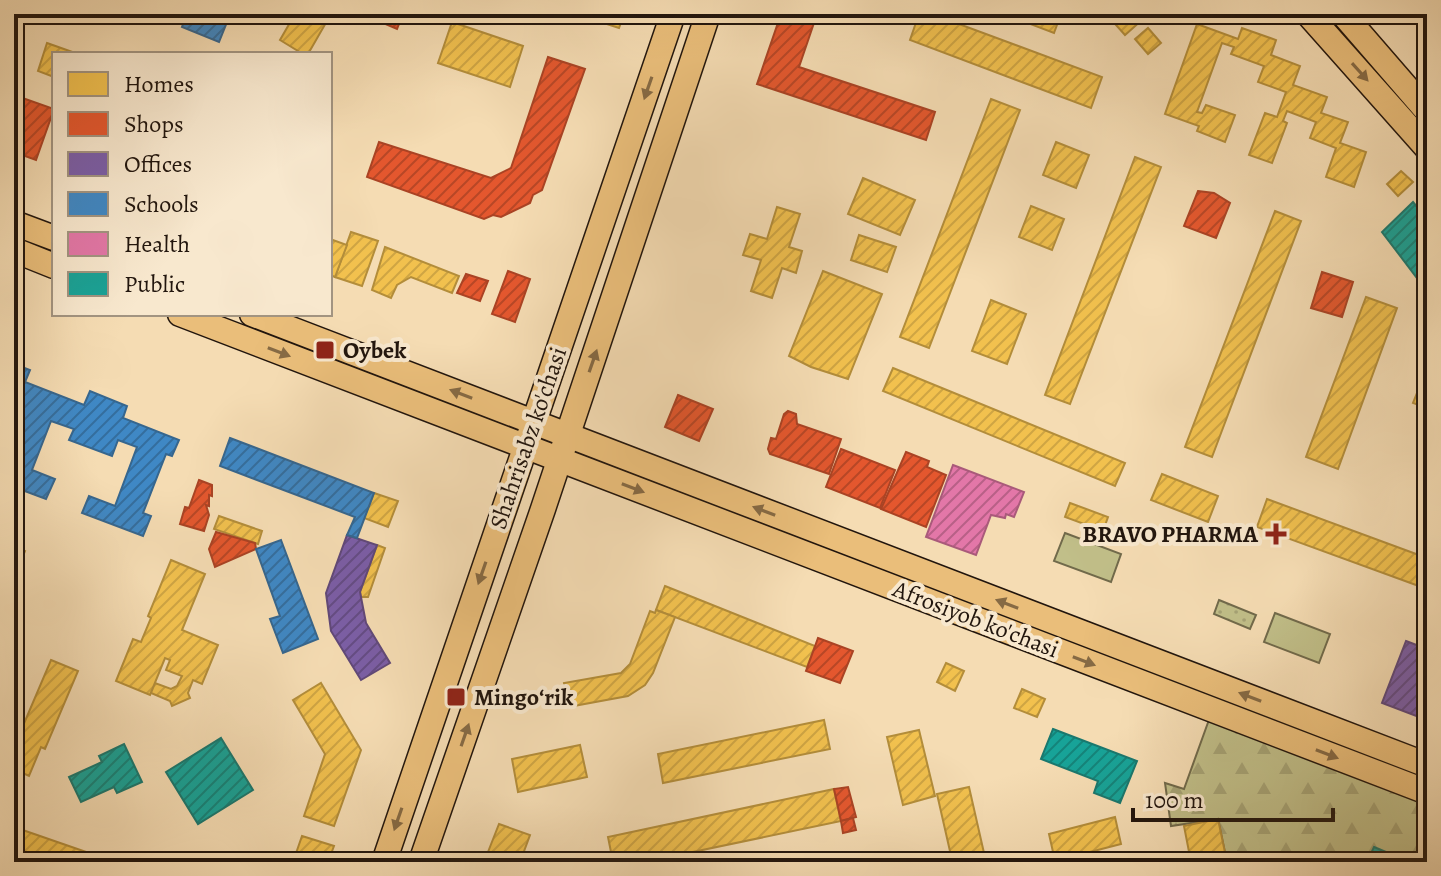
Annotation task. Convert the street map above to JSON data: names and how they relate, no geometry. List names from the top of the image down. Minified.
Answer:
{"streets":{"main road":["Shahrisabz ko'chasi","Afrosiyob ko'chasi"]},"crossings":[["Shahrisabz ko'chasi","Afrosiyob ko'chasi"]],"places":{"transit":["Oybek","Mingoʻrik"],"health":["BRAVO PHARMA"]},"legend":["Homes","Shops","Offices","Schools","Health","Public"],"scale_bar":"100 m"}
